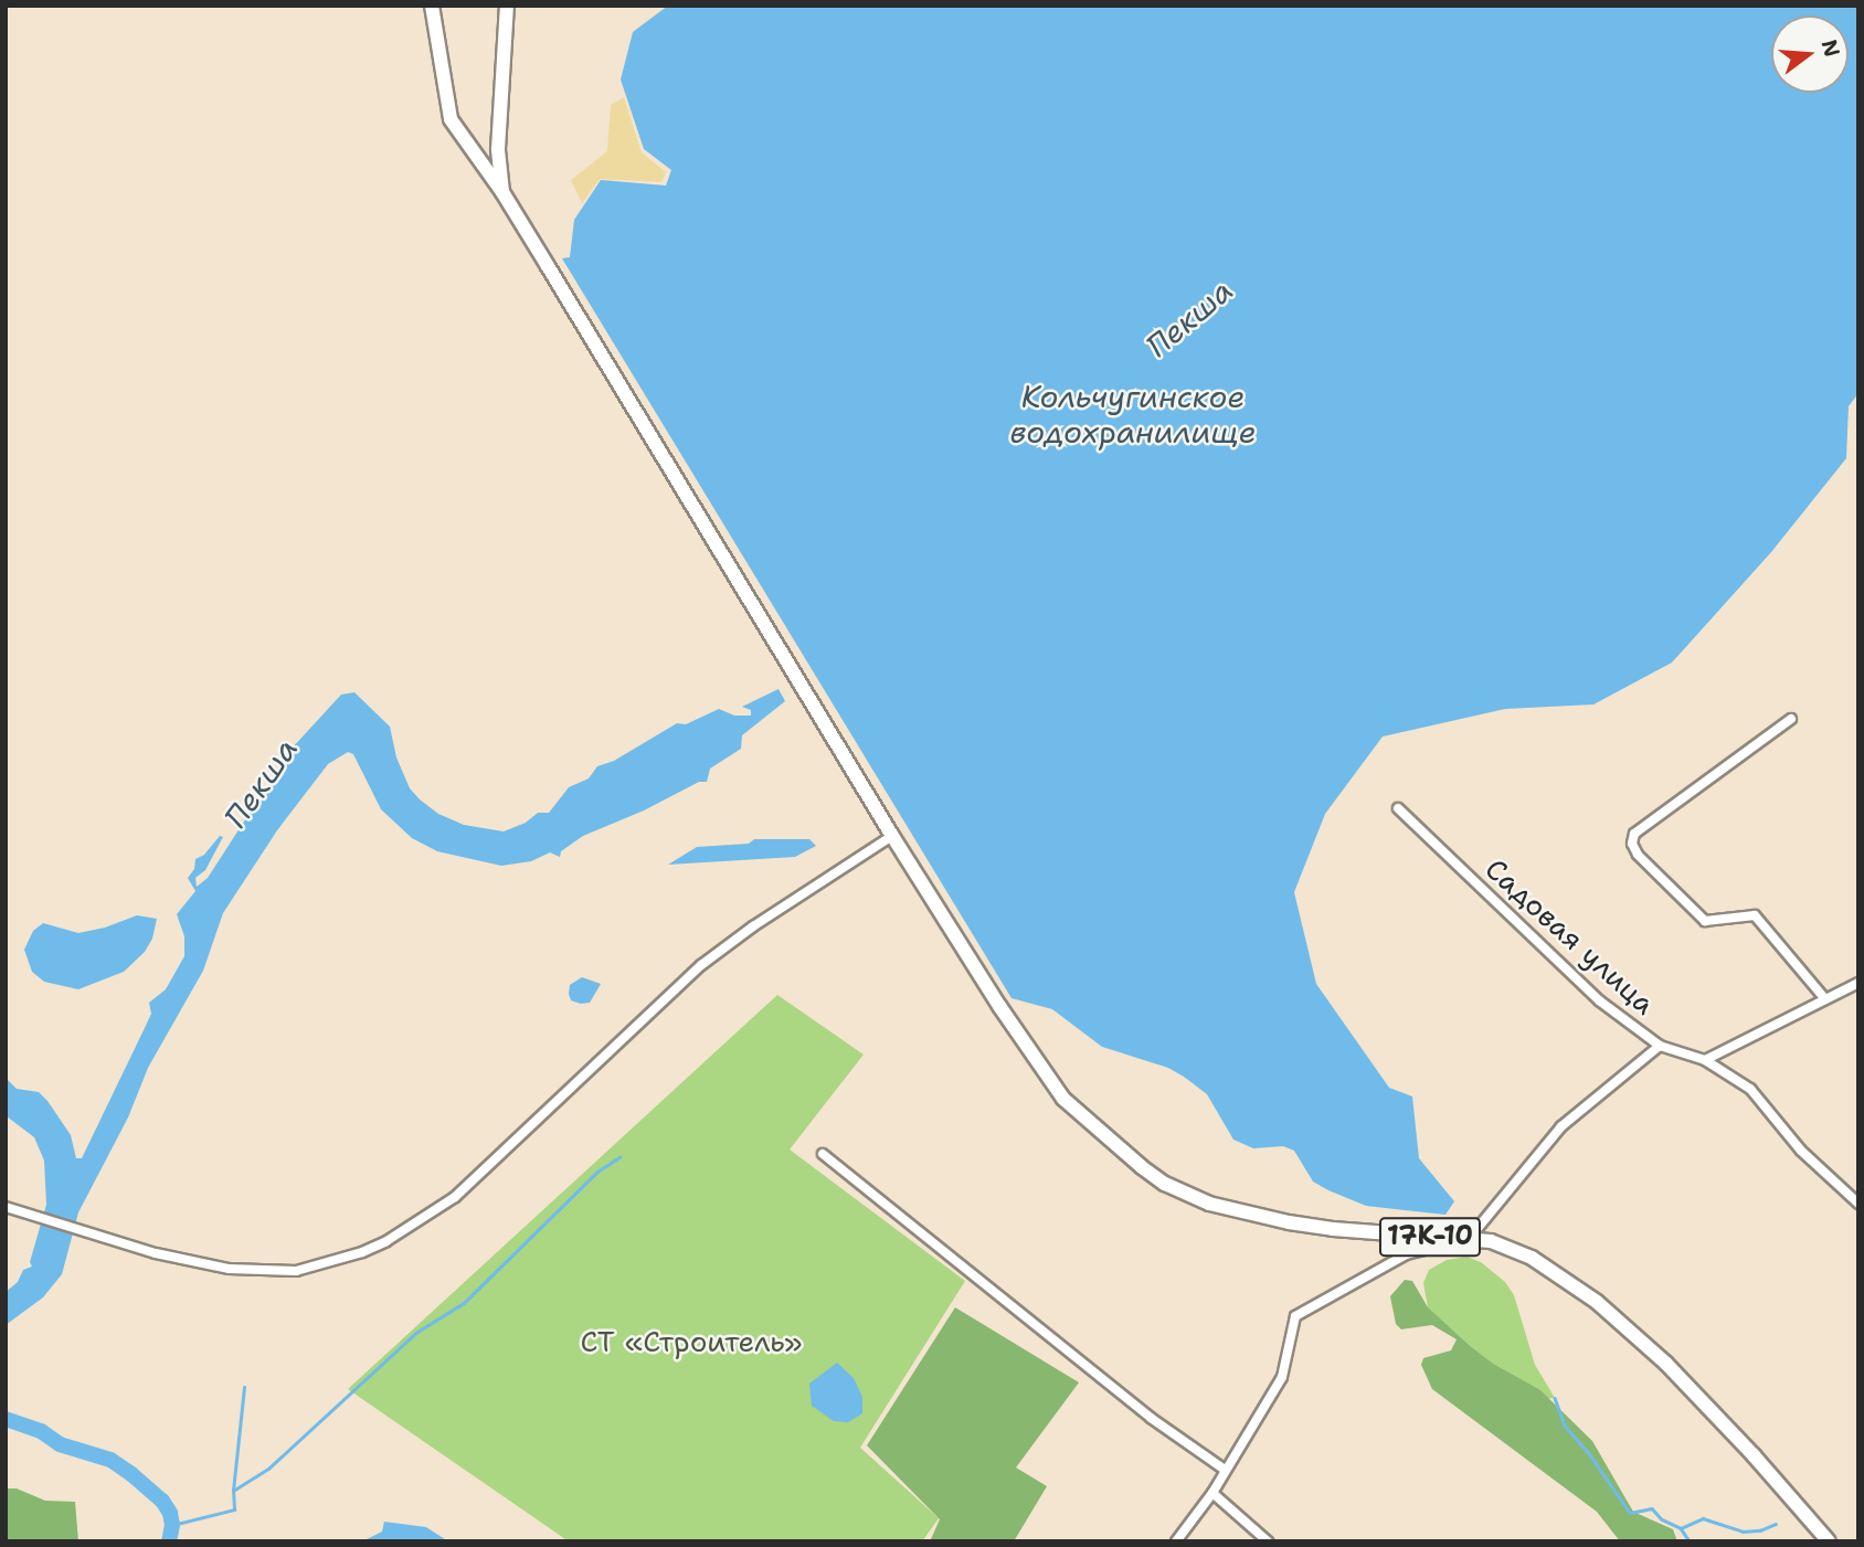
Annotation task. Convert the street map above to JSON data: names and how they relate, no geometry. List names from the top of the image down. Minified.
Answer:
{"streets":{"main road":["17К-10"],"street":["Садовая улица"]},"water":["Пекша","Кольчугинское водохранилище"],"parks":["СТ «Строитель»"],"north":"right"}
